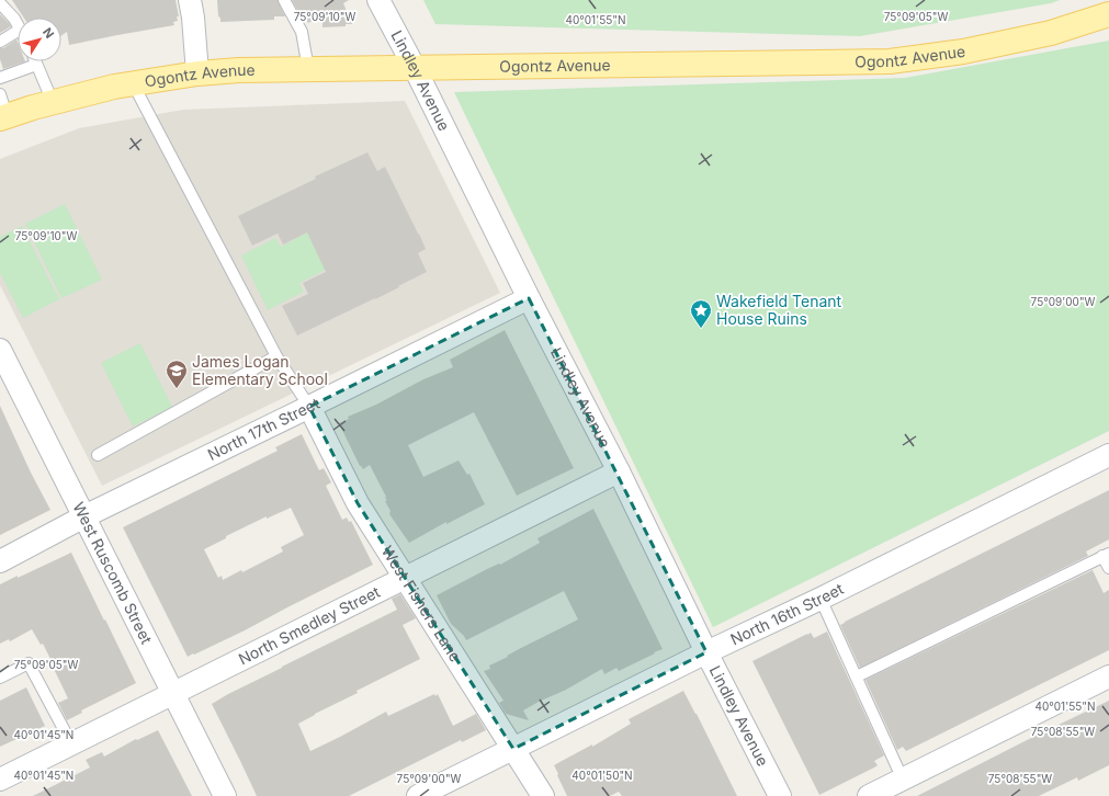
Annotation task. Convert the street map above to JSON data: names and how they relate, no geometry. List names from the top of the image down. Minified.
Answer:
{"streets":{"main road":["Ogontz Avenue"],"street":["Lindley Avenue","North 17th Street","West Ruscomb Street","West Fishers Lane","North 16th Street","North Smedley Street"]},"crossings":[["Ogontz Avenue","Lindley Avenue"],["Lindley Avenue","North 17th Street"],["Lindley Avenue","North 16th Street"],["Lindley Avenue","North Smedley Street"],["North 17th Street","West Ruscomb Street"],["North 17th Street","West Fishers Lane"],["West Ruscomb Street","North Smedley Street"],["West Fishers Lane","North 16th Street"],["West Fishers Lane","North Smedley Street"]],"places":{"place":["Wakefield Tenant House Ruins"],"school or university":["James Logan Elementary School"]},"north":"top right","coordinates":["75°09'10\"W","75°09'05\"W","40°01'55\"N","75°09'00\"W","75°08'55\"W","40°01'45\"N","40°01'50\"N"]}
